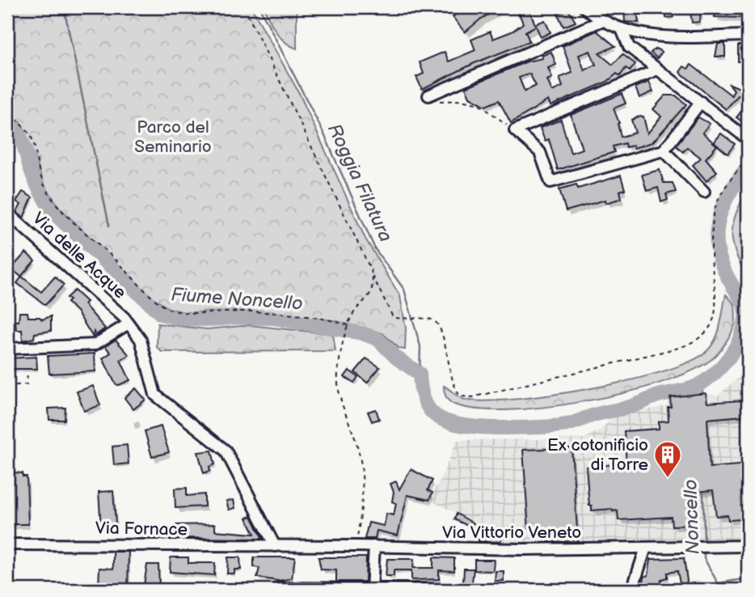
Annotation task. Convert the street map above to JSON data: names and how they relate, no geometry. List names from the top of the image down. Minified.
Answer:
{"streets":{"street":["Via delle Acque","Via Fornace","Via Vittorio Veneto"]},"crossings":[["Via delle Acque","Via Fornace"],["Via delle Acque","Via Vittorio Veneto"],["Via Fornace","Via Vittorio Veneto"]],"water":["Roggia Filatura","Fiume Noncello","Noncello"],"parks":["Parco del Seminario"],"places":{"building":["Ex cotonificio di Torre"]}}
